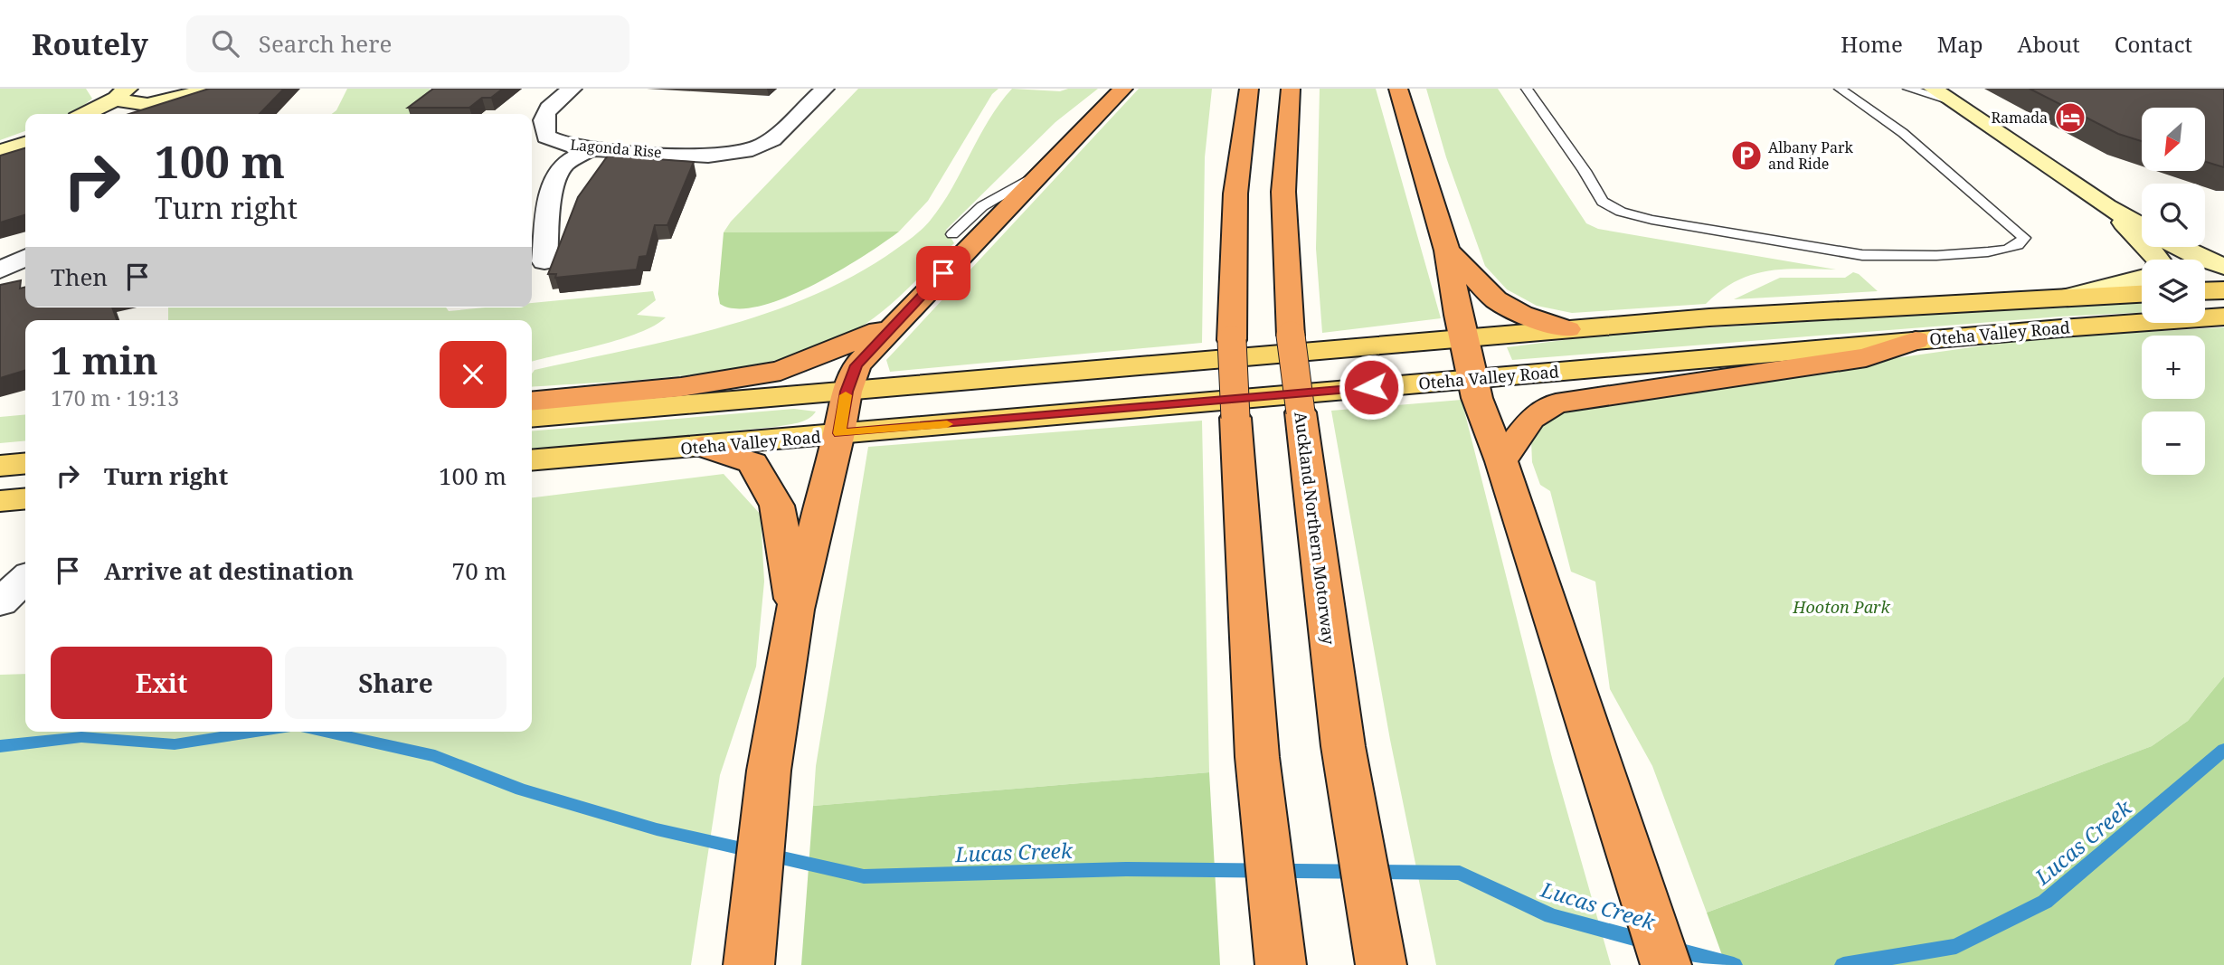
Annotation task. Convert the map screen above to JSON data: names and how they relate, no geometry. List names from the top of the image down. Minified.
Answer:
{"streets":{"highway":["Auckland Northern Motorway"],"main road":["Oteha Valley Road"],"street":["Lagonda Rise"]},"water":["Lucas Creek"],"parks":["Hooton Park"],"places":{"hotel":["Ramada"],"parking":["Albany Park and Ride"]},"north":"bottom left","page":{"header":"Routely","search":"Search here","nav":["Home","Map","About","Contact"],"map_buttons":["+","−"],"turn":["100 m","Turn right"],"then":"Then","heading":["1 min","170 m · 19:13"],"list":[{"name":"Turn right","value":"100 m"},{"name":"Arrive at destination","value":"70 m"}],"buttons":["Exit","Share"]}}
